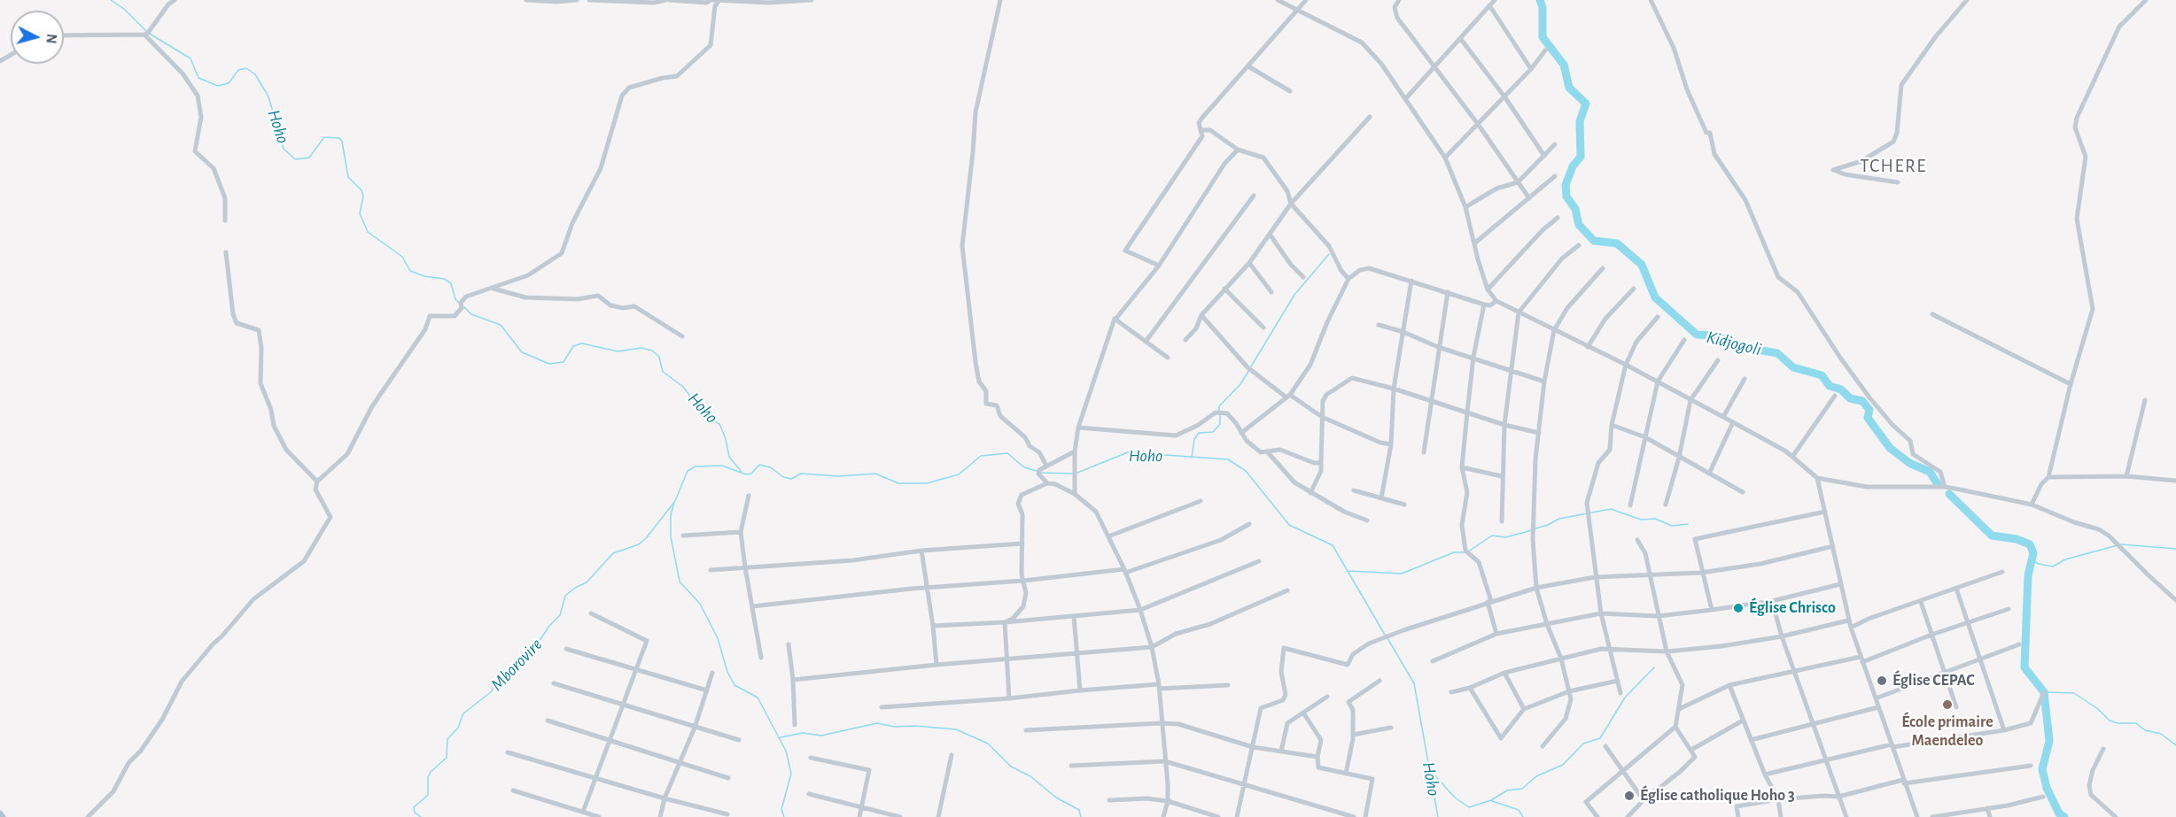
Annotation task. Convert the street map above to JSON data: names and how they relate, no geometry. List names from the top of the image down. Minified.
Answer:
{"districts":["TCHERE"],"water":["Hoho","Kidjogoli","Mborovire"],"places":["Église Chrisco","Église CEPAC","École primaire Maendeleo","Église catholique Hoho 3"],"north":"right"}
